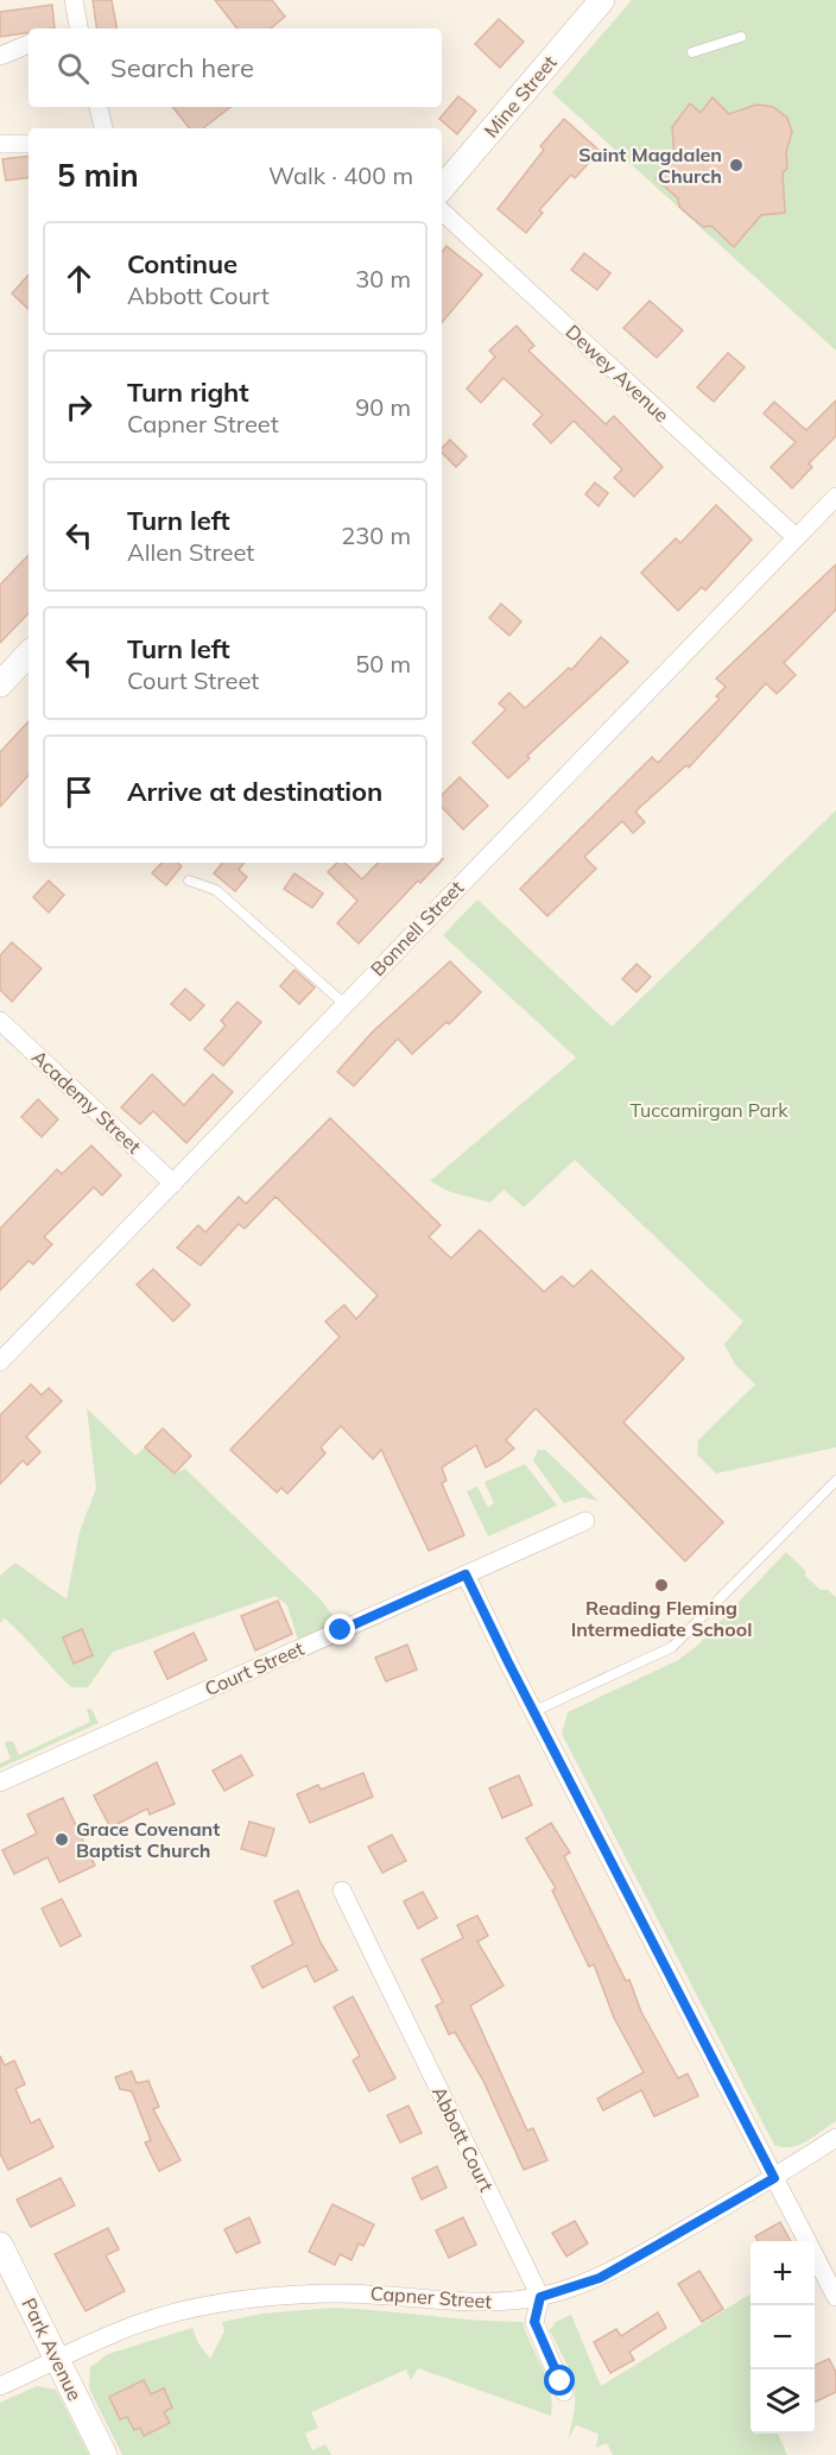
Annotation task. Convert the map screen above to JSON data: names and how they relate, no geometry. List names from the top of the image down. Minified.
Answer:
{"streets":{"street":["Mine Street","Dewey Avenue","Bonnell Street","Academy Street","Court Street","Abbott Court","Capner Street","Park Avenue"]},"crossings":[["Dewey Avenue","Bonnell Street"],["Bonnell Street","Academy Street"],["Abbott Court","Capner Street"],["Capner Street","Park Avenue"]],"parks":["Tuccamirgan Park"],"places":["Saint Magdalen Church","Reading Fleming Intermediate School","Grace Covenant Baptist Church"],"page":{"search":"Search here","heading":["5 min","Walk · 400 m"],"list":[["Continue","Abbott Court","30 m"],["Turn right","Capner Street","90 m"],["Turn left","Allen Street","230 m"],["Turn left","Court Street","50 m"],"Arrive at destination"],"map_buttons":["+","−"]}}
